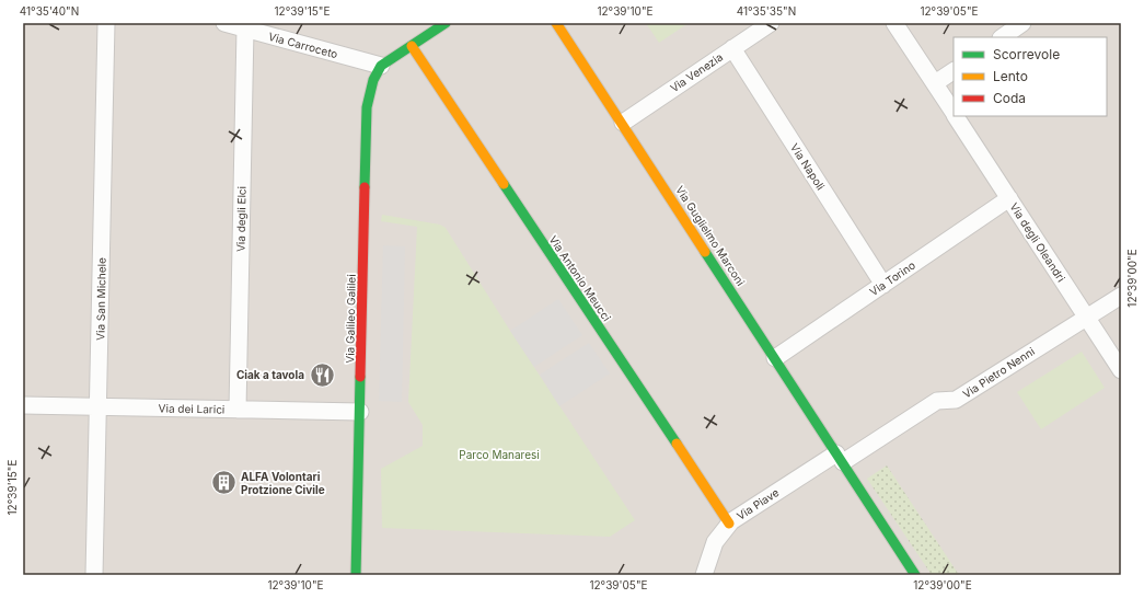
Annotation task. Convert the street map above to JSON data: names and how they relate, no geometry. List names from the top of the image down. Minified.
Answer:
{"streets":{"street":["Via Carroceto","Via Venezia","Via Napoli","Via degli Elci","Via Guglielmo Marconi","Via degli Oleandri","Via Antonio Meucci","Via Torino","Via San Michele","Via Galileo Galilei","Via Pietro Nenni","Via dei Larici","Via Piave"]},"crossings":[["Via Carroceto","Via degli Elci"],["Via Carroceto","Via Galileo Galilei"],["Via Venezia","Via Napoli"],["Via Venezia","Via Guglielmo Marconi"],["Via Napoli","Via Torino"],["Via degli Elci","Via dei Larici"],["Via Guglielmo Marconi","Via Torino"],["Via Guglielmo Marconi","Via Pietro Nenni"],["Via Guglielmo Marconi","Via Piave"],["Via degli Oleandri","Via Torino"],["Via degli Oleandri","Via Pietro Nenni"],["Via Antonio Meucci","Via Piave"],["Via San Michele","Via dei Larici"],["Via Galileo Galilei","Via dei Larici"],["Via Pietro Nenni","Via Piave"]],"parks":["Parco Manaresi"],"places":{"restaurant":["Ciak a tavola"],"building":["ALFA Volontari Protzione Civile"]},"legend":["Scorrevole","Lento","Coda"],"coordinates":["41°35'40\"N","12°39'15\"E","12°39'10\"E","41°35'35\"N","12°39'05\"E","12°39'00\"E"]}
